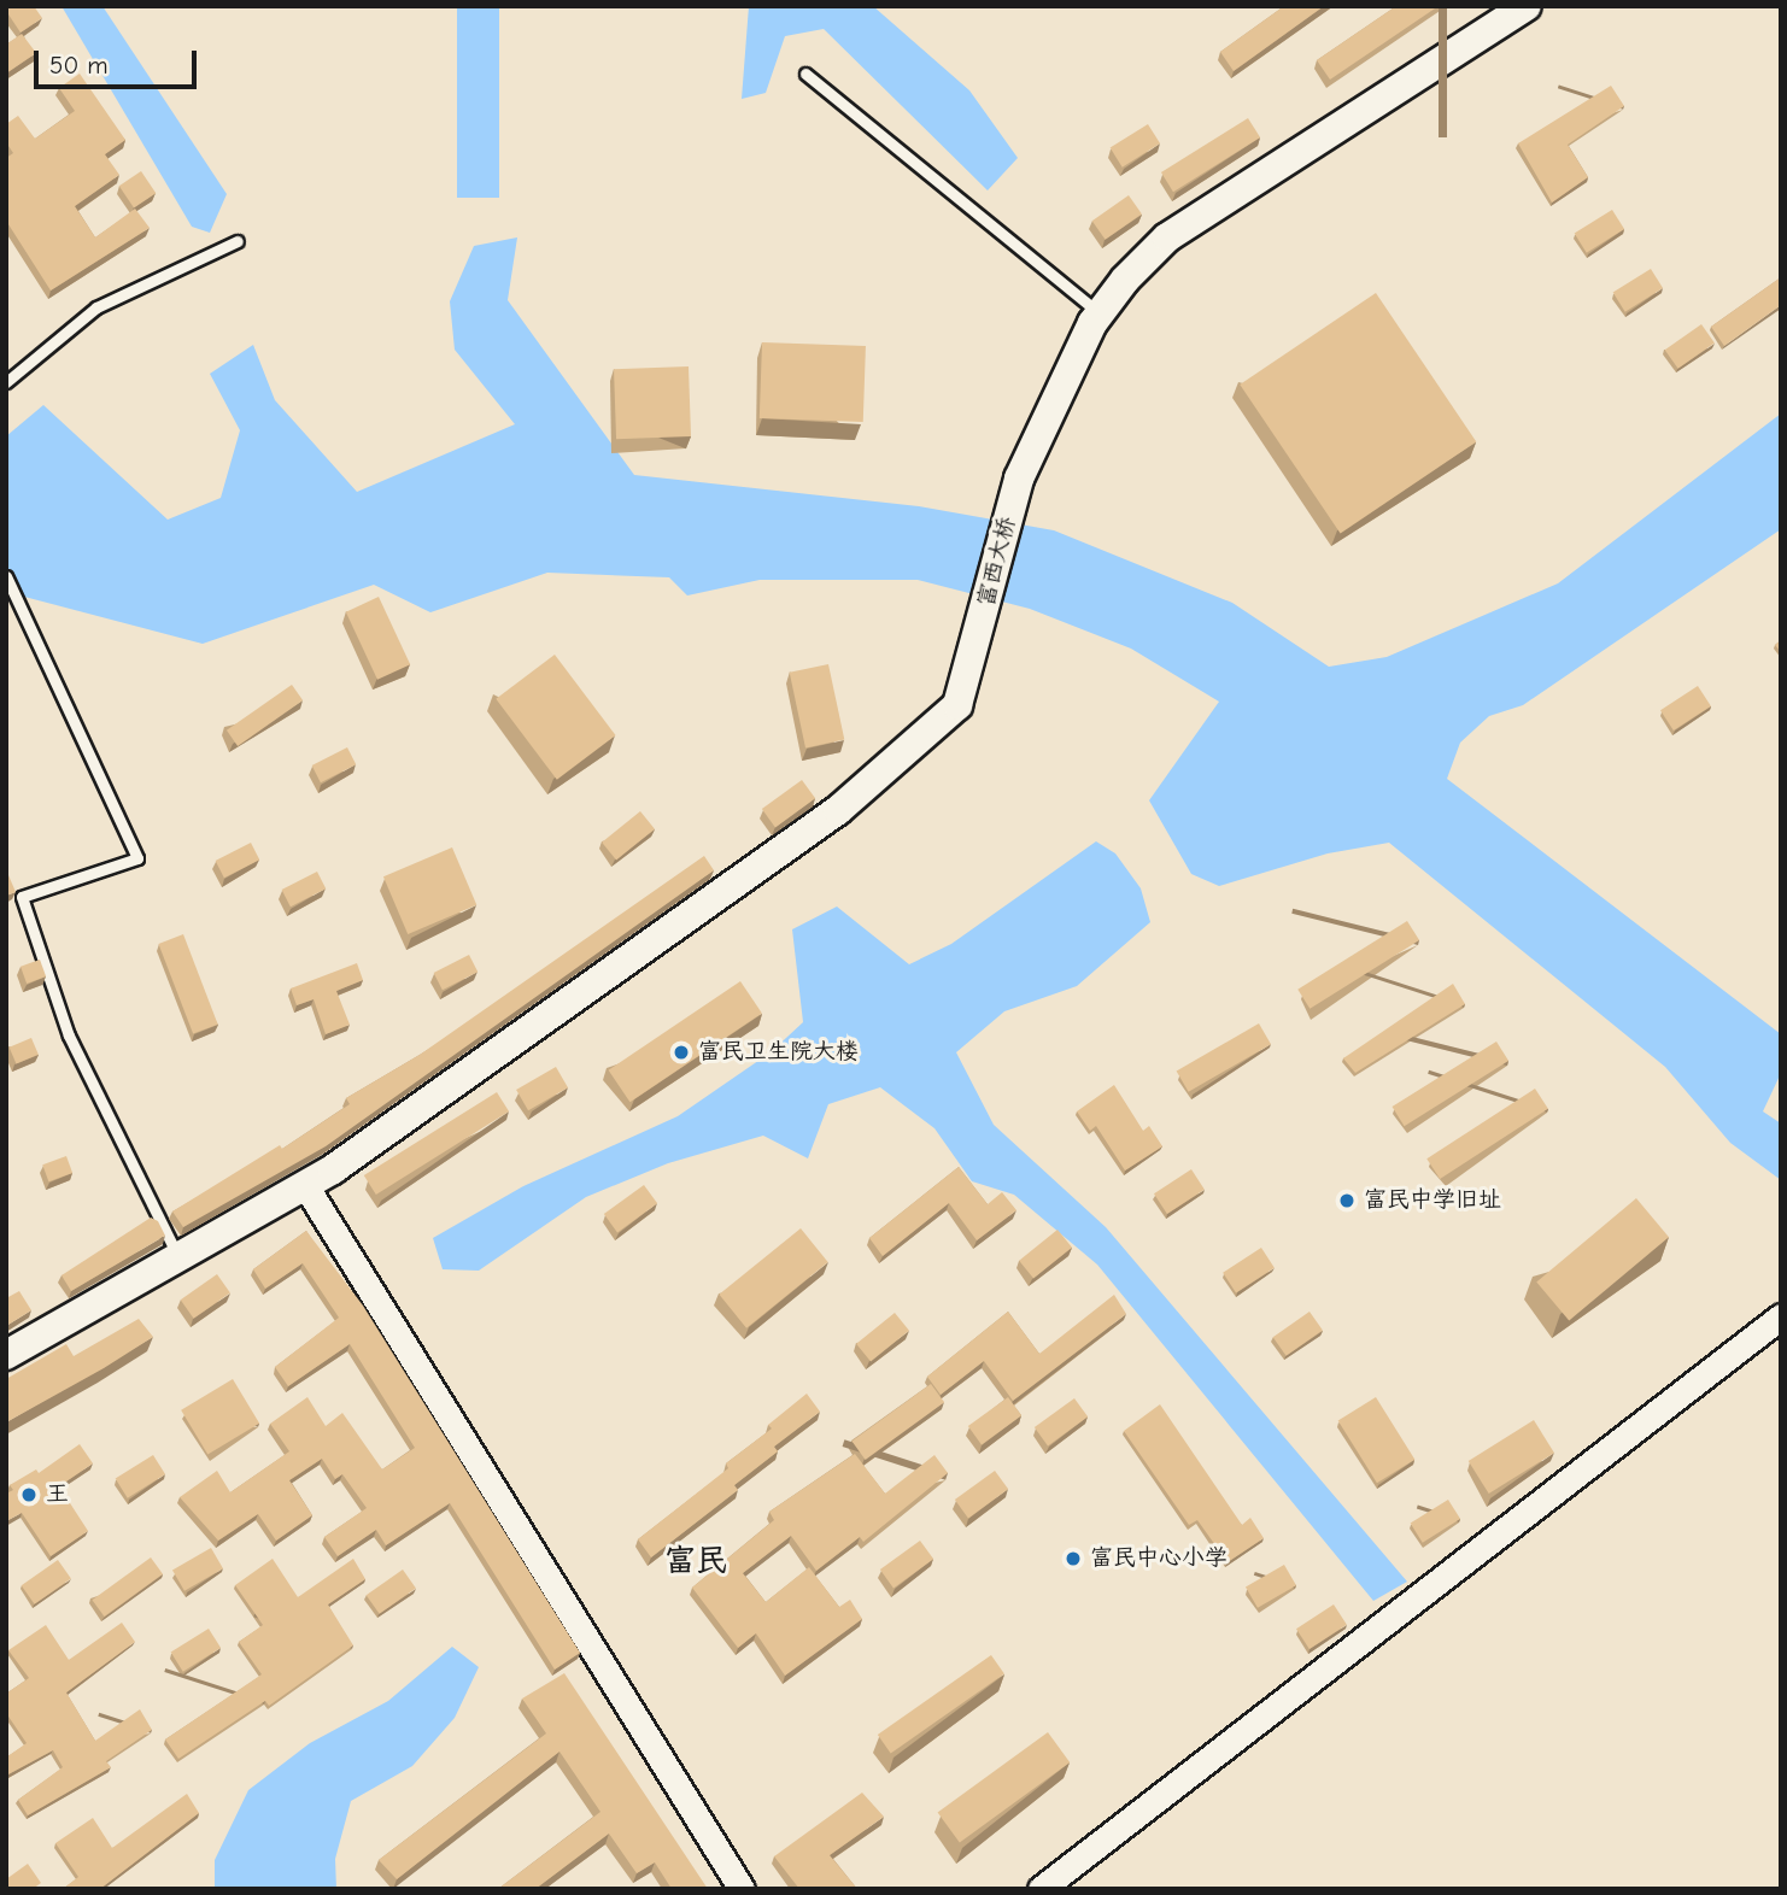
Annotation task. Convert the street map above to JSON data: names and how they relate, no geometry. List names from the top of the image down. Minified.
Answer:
{"streets":{"main road":["富西大桥"]},"districts":["富民"],"places":["富民卫生院大楼","富民中学旧址","王","富民中心小学"],"scale_bar":"50 m"}
